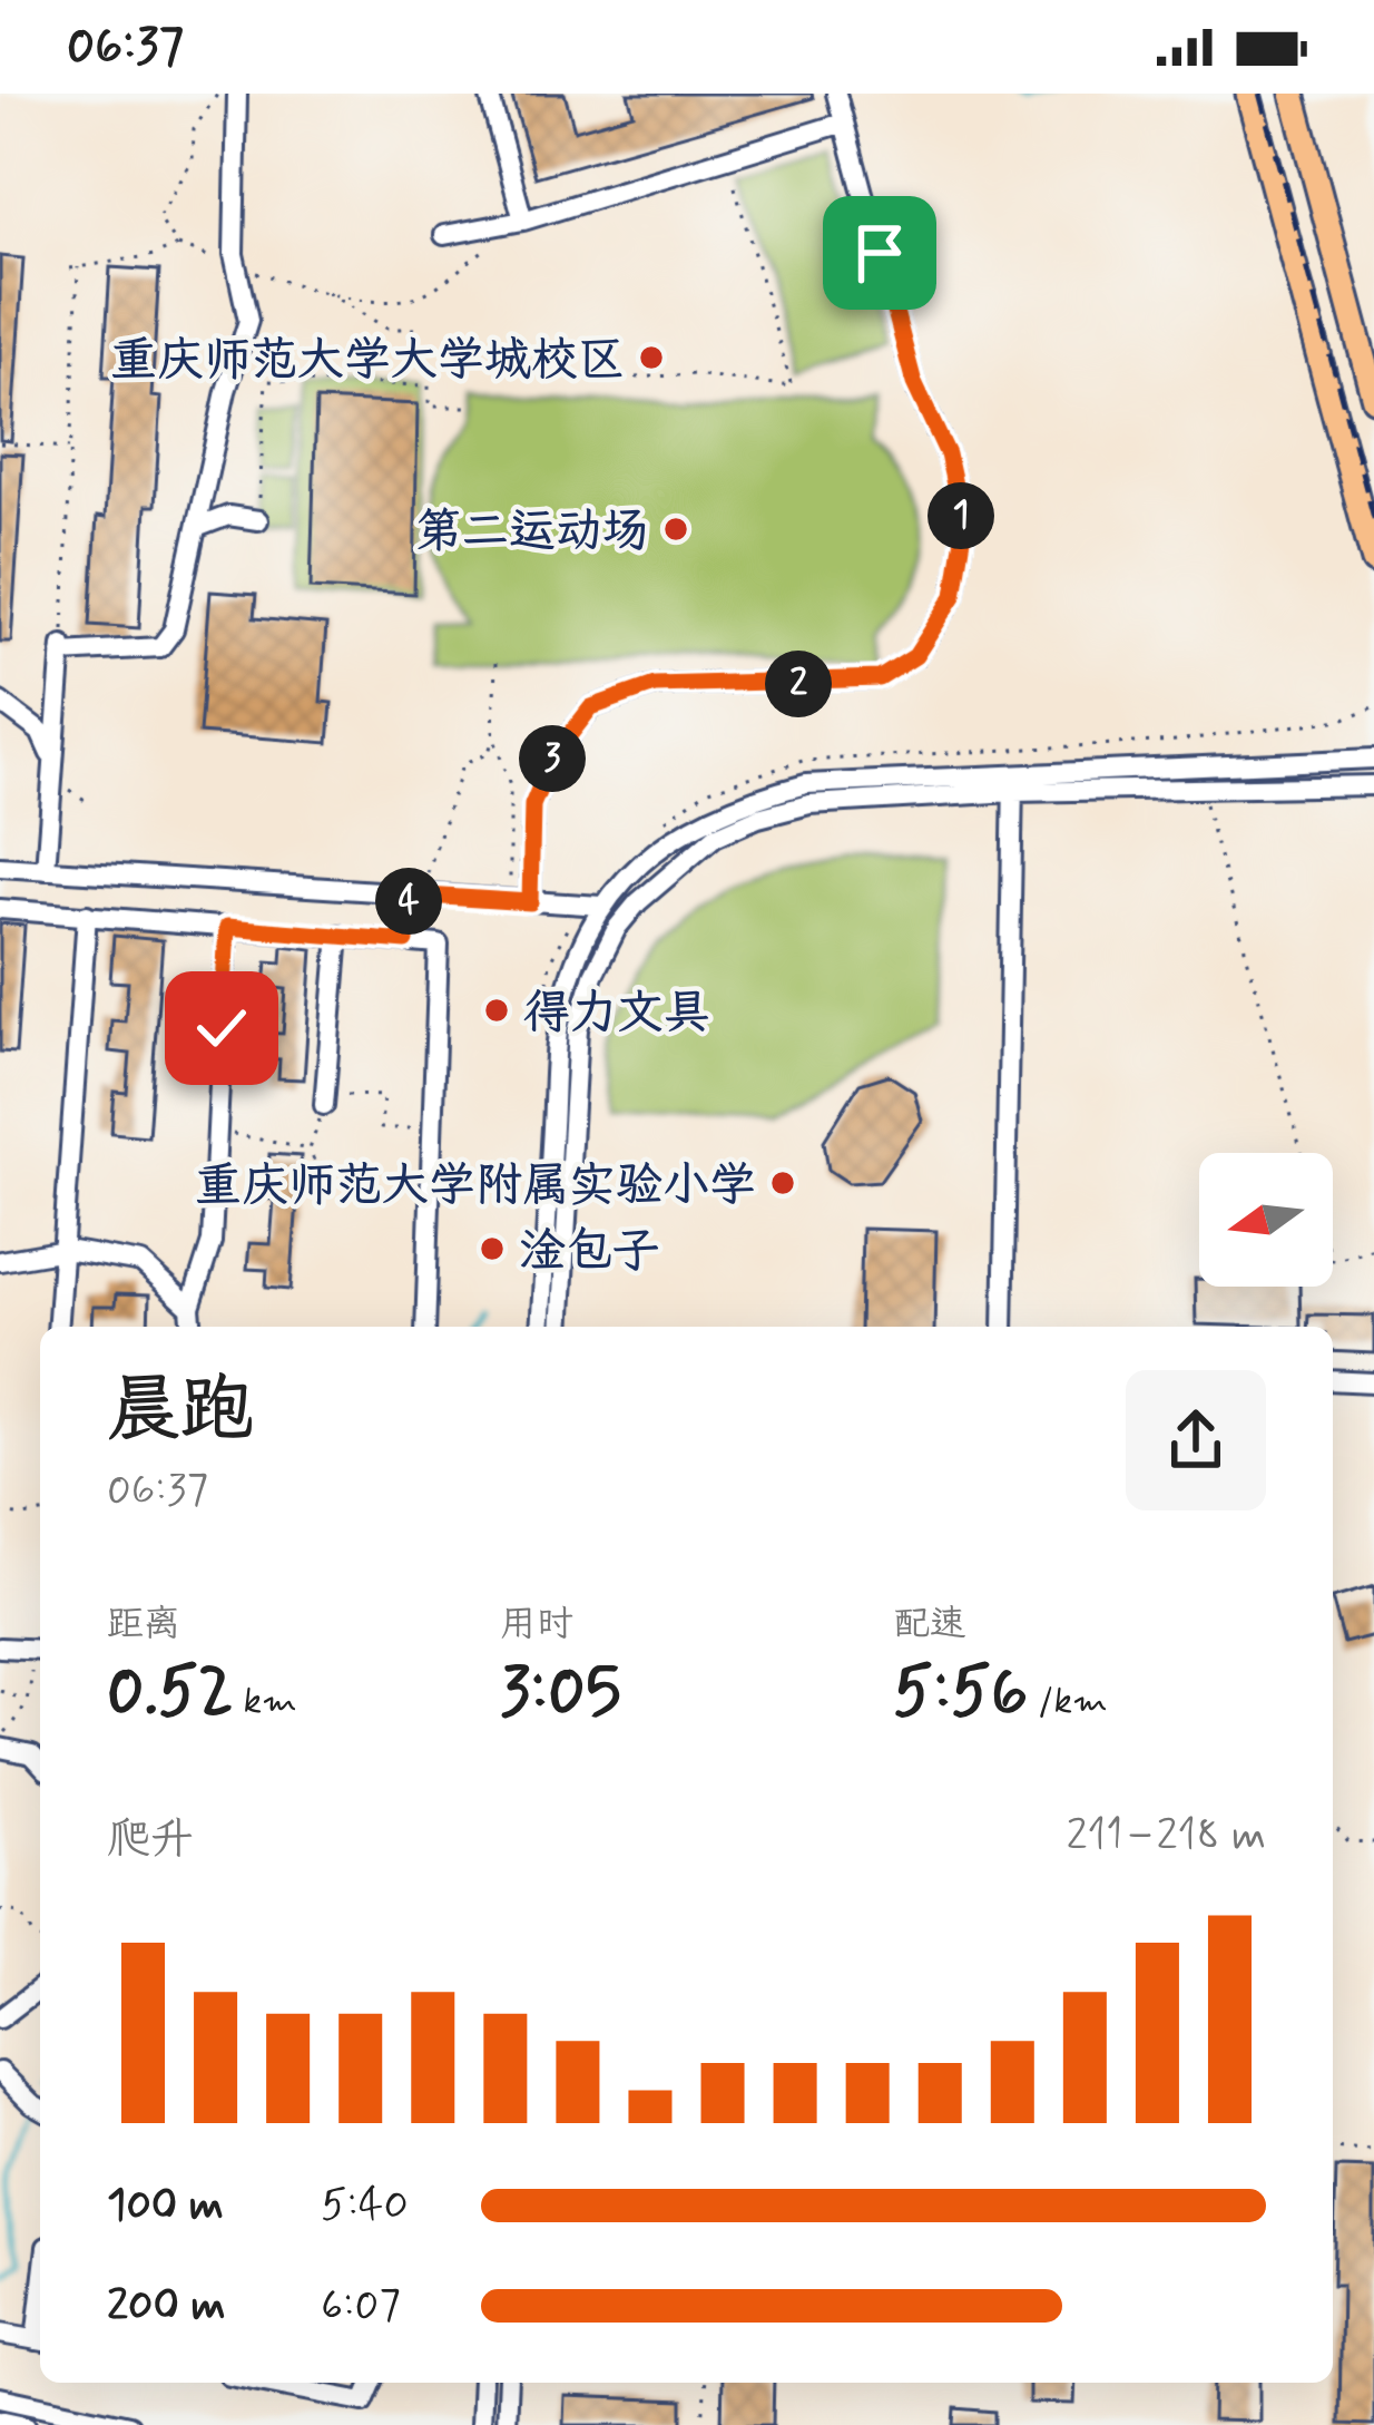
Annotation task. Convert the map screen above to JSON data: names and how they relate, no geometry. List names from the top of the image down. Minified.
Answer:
{"places":["重庆师范大学大学城校区","第二运动场","得力文具","重庆师范大学附属实验小学","淦包子"],"north":"left","page":{"status":"06:37","pins":["1","2","3","4"],"heading":["晨跑","06:37"],"stats":[["距离","0.52 km"],["用时","3:05"],["配速","5:56 /km"]],"chart":["爬升","211–218 m"],"list":[{"name":"100 m","note":"5:40"},{"name":"200 m","note":"6:07"}]}}
